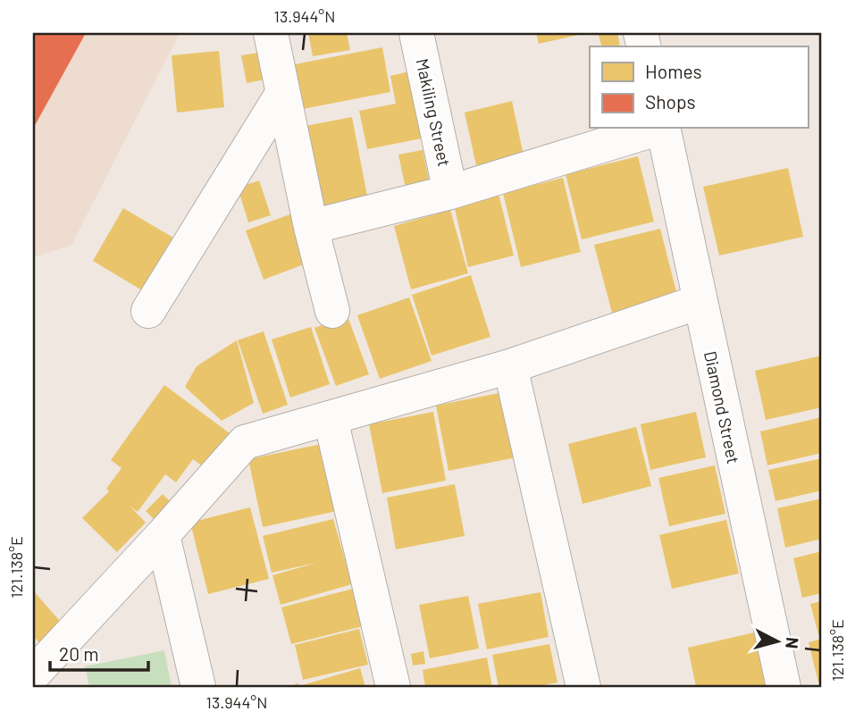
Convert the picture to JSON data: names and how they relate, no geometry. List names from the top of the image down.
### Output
{
  "streets": {
    "street": ["Makiling Street", "Diamond Street"]
  },
  "legend": ["Homes", "Shops"],
  "scale_bar": "20 m",
  "north": "right",
  "coordinates": ["13.944°N", "121.138°E"]
}
